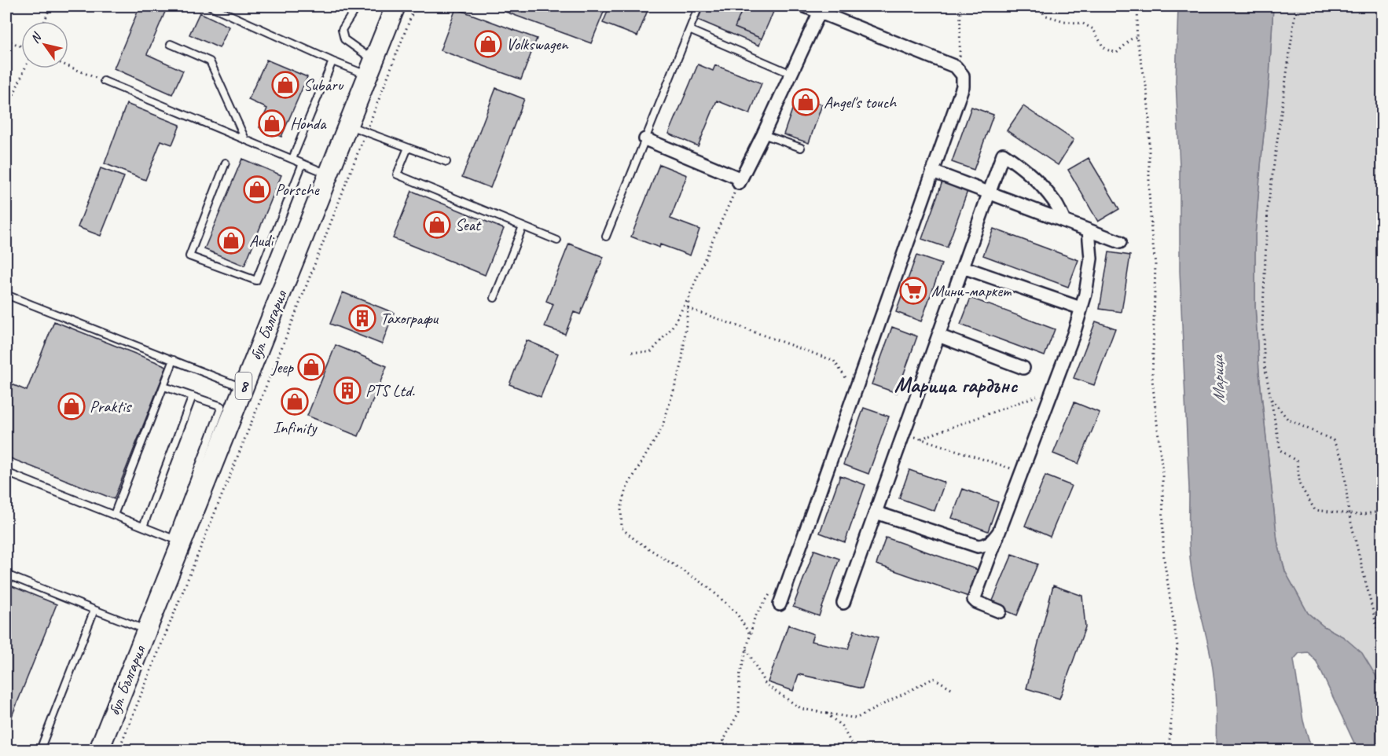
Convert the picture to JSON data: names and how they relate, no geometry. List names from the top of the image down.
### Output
{
  "streets": {
    "main road": ["бул. България", "8"]
  },
  "districts": ["Марица гардънс"],
  "water": ["Марица"],
  "places": {
    "shop": [
      "Volkswagen",
      "Subaru",
      "Angel's touch",
      "Honda",
      "Porsche",
      "Seat",
      "Audi",
      "Jeep",
      "Infinity",
      "Praktis"
    ],
    "supermarket": ["Мини-маркет"],
    "building": ["Тахографи", "PTS Ltd."]
  },
  "north": "top left"
}
